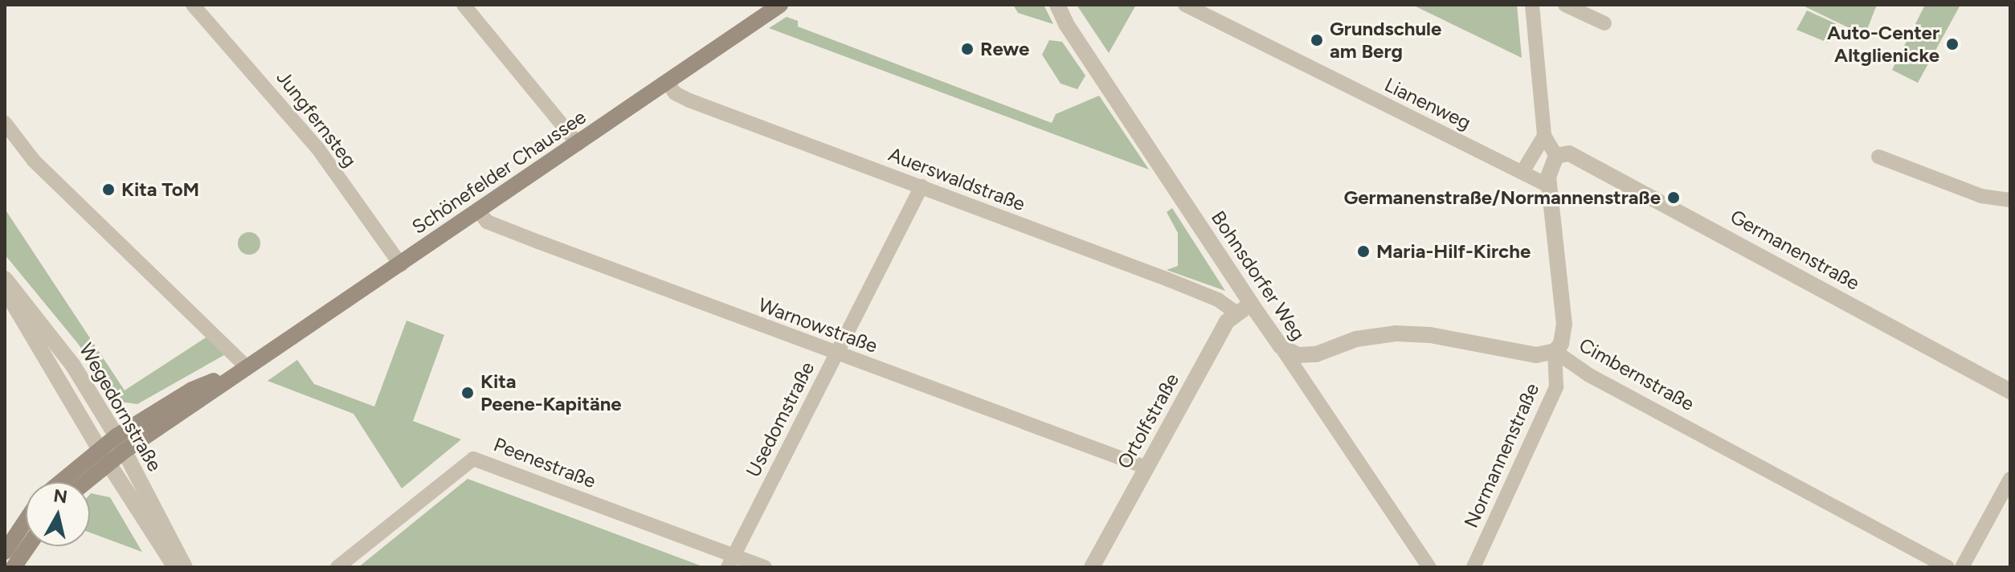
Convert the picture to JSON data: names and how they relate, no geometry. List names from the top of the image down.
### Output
{
  "streets": {
    "main road": ["Schönefelder Chaussee"],
    "street": [
      "Lianenweg",
      "Jungfernsteg",
      "Auerswaldstraße",
      "Germanenstraße",
      "Bohnsdorfer Weg",
      "Warnowstraße",
      "Cimbernstraße",
      "Wegedornstraße",
      "Usedomstraße",
      "Ortolfstraße",
      "Normannenstraße",
      "Peenestraße"
    ]
  },
  "crossings": [
    ["Lianenweg", "Normannenstraße"],
    ["Jungfernsteg", "Schönefelder Chaussee"],
    ["Schönefelder Chaussee", "Auerswaldstraße"],
    ["Schönefelder Chaussee", "Warnowstraße"],
    ["Schönefelder Chaussee", "Wegedornstraße"],
    ["Auerswaldstraße", "Usedomstraße"],
    ["Auerswaldstraße", "Ortolfstraße"],
    ["Germanenstraße", "Normannenstraße"],
    ["Bohnsdorfer Weg", "Cimbernstraße"],
    ["Warnowstraße", "Usedomstraße"],
    ["Warnowstraße", "Ortolfstraße"],
    ["Cimbernstraße", "Normannenstraße"],
    ["Usedomstraße", "Peenestraße"]
  ],
  "places": [
    "Grundschule am Berg",
    "Auto-Center Altglienicke",
    "Rewe",
    "Kita ToM",
    "Germanenstraße/Normannenstraße",
    "Maria-Hilf-Kirche",
    "Kita Peene-Kapitäne"
  ],
  "north": "top"
}
